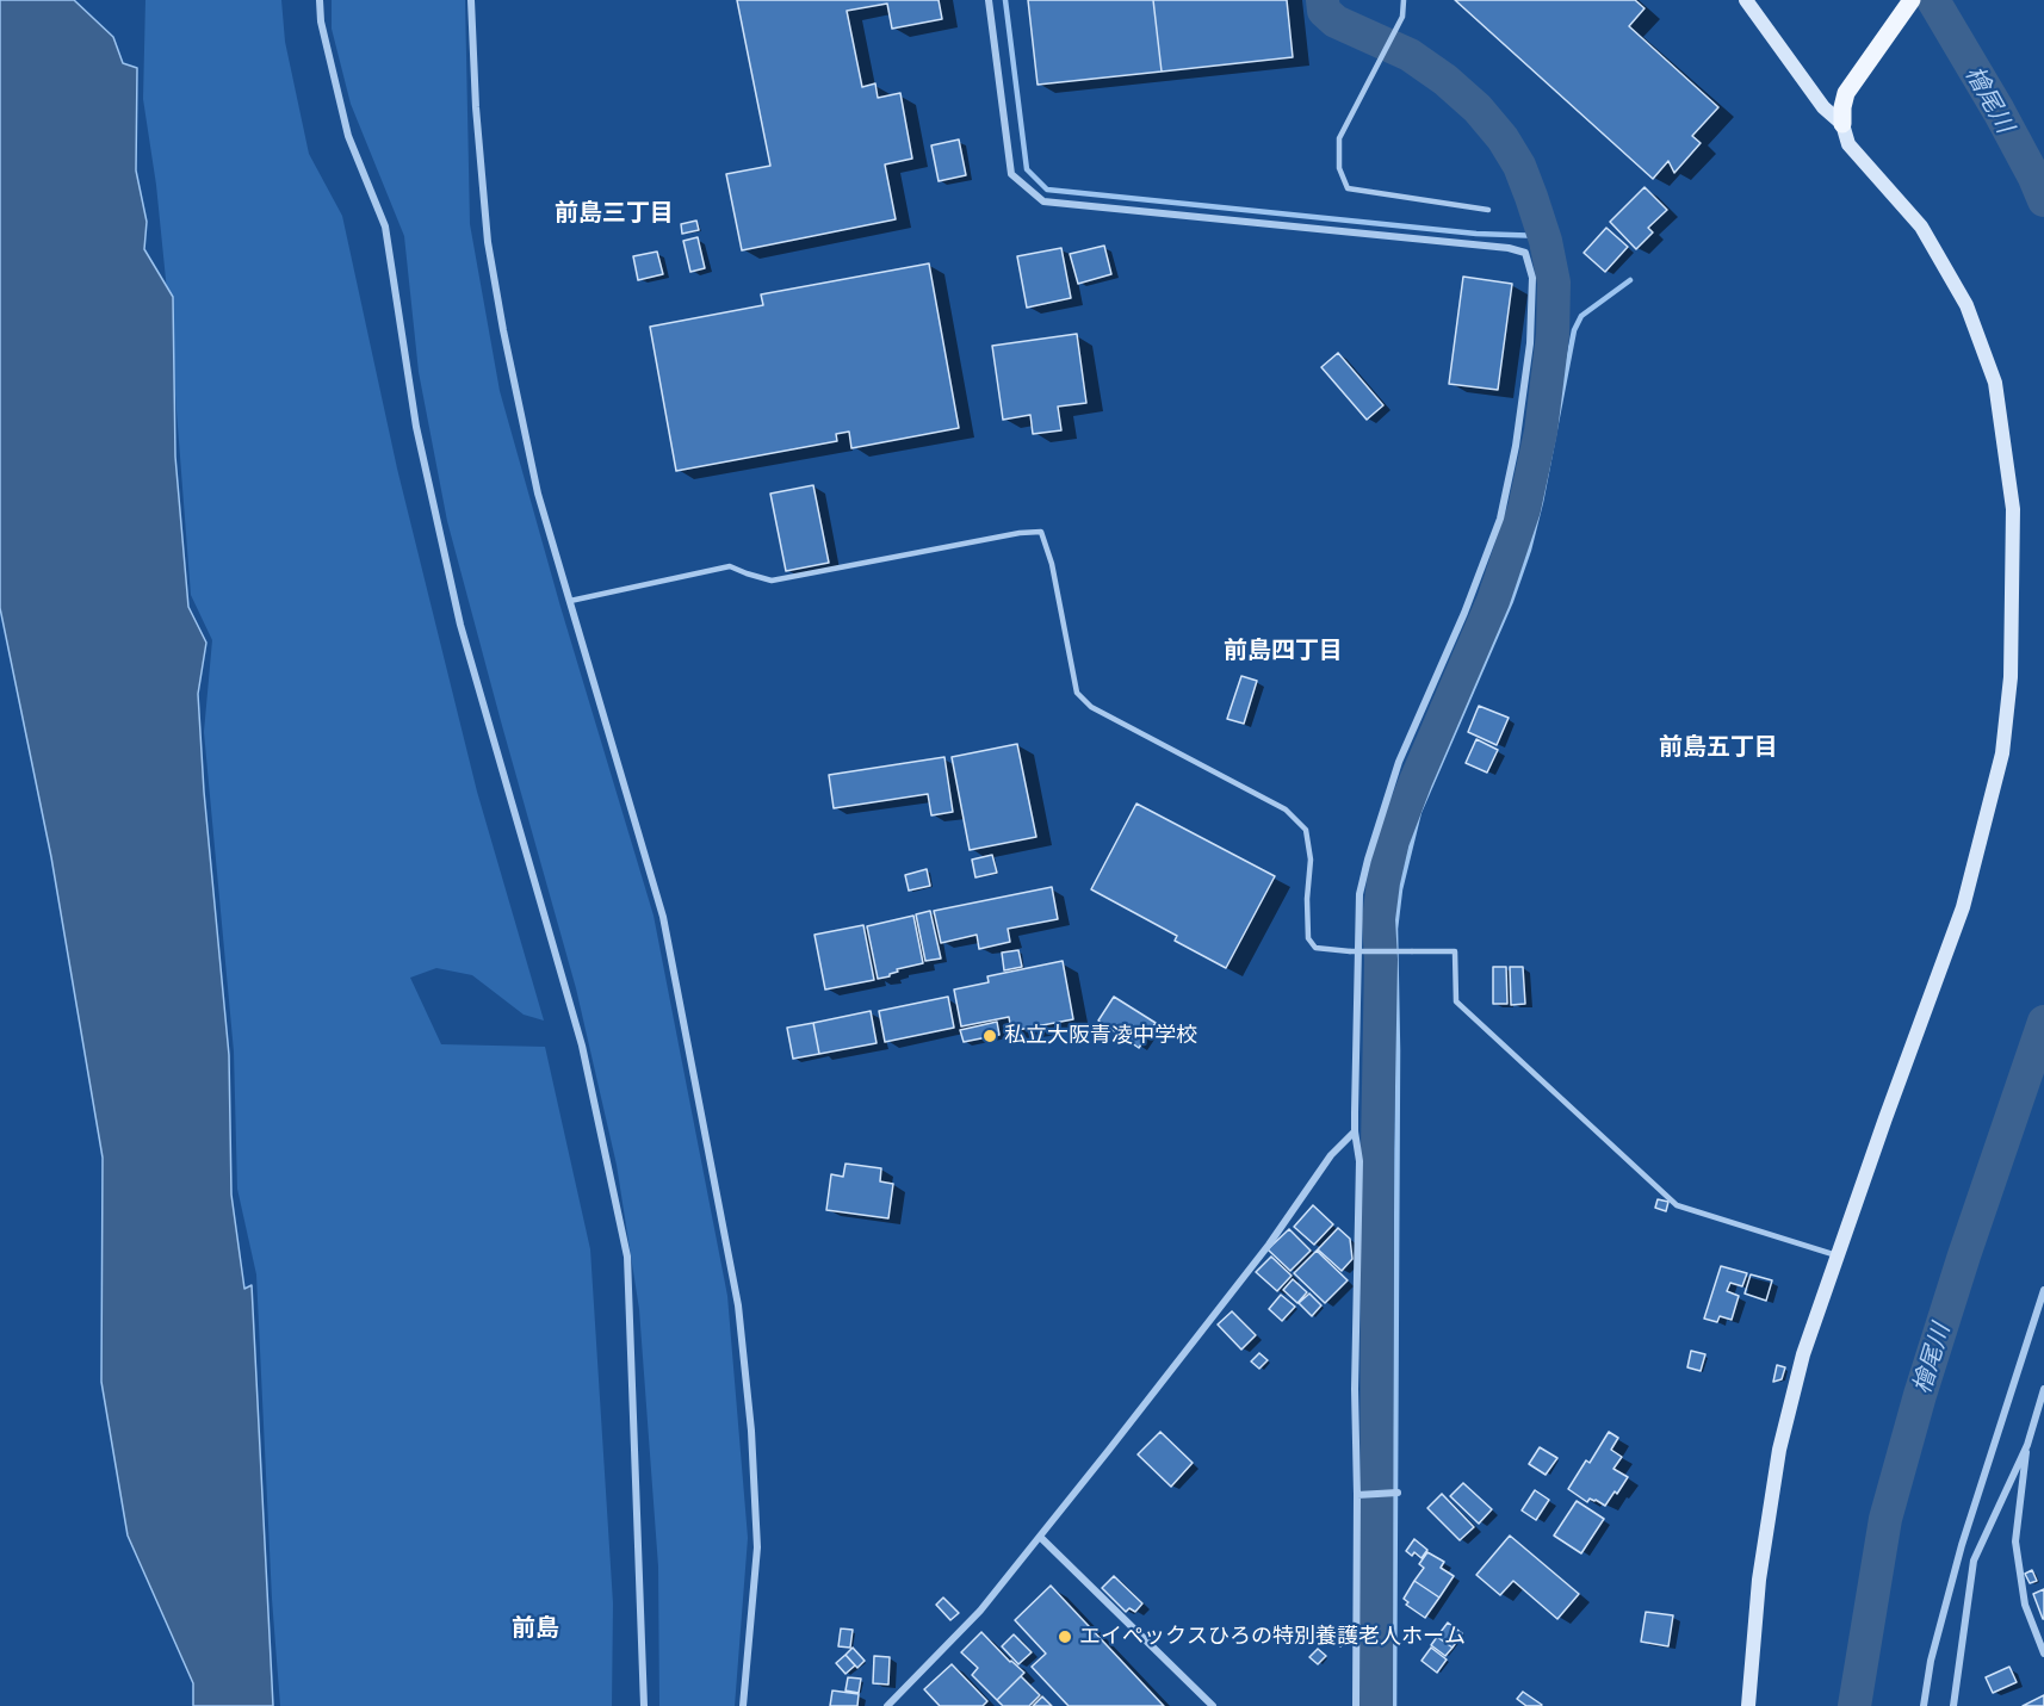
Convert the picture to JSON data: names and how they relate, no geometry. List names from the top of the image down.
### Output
{
  "districts": [
    "前島三丁目",
    "前島四丁目",
    "前島五丁目",
    "前島"
  ],
  "water": ["檜尾川"],
  "places": ["私立大阪青凌中学校", "エイぺックスひろの特別養護老人ホーム"]
}
